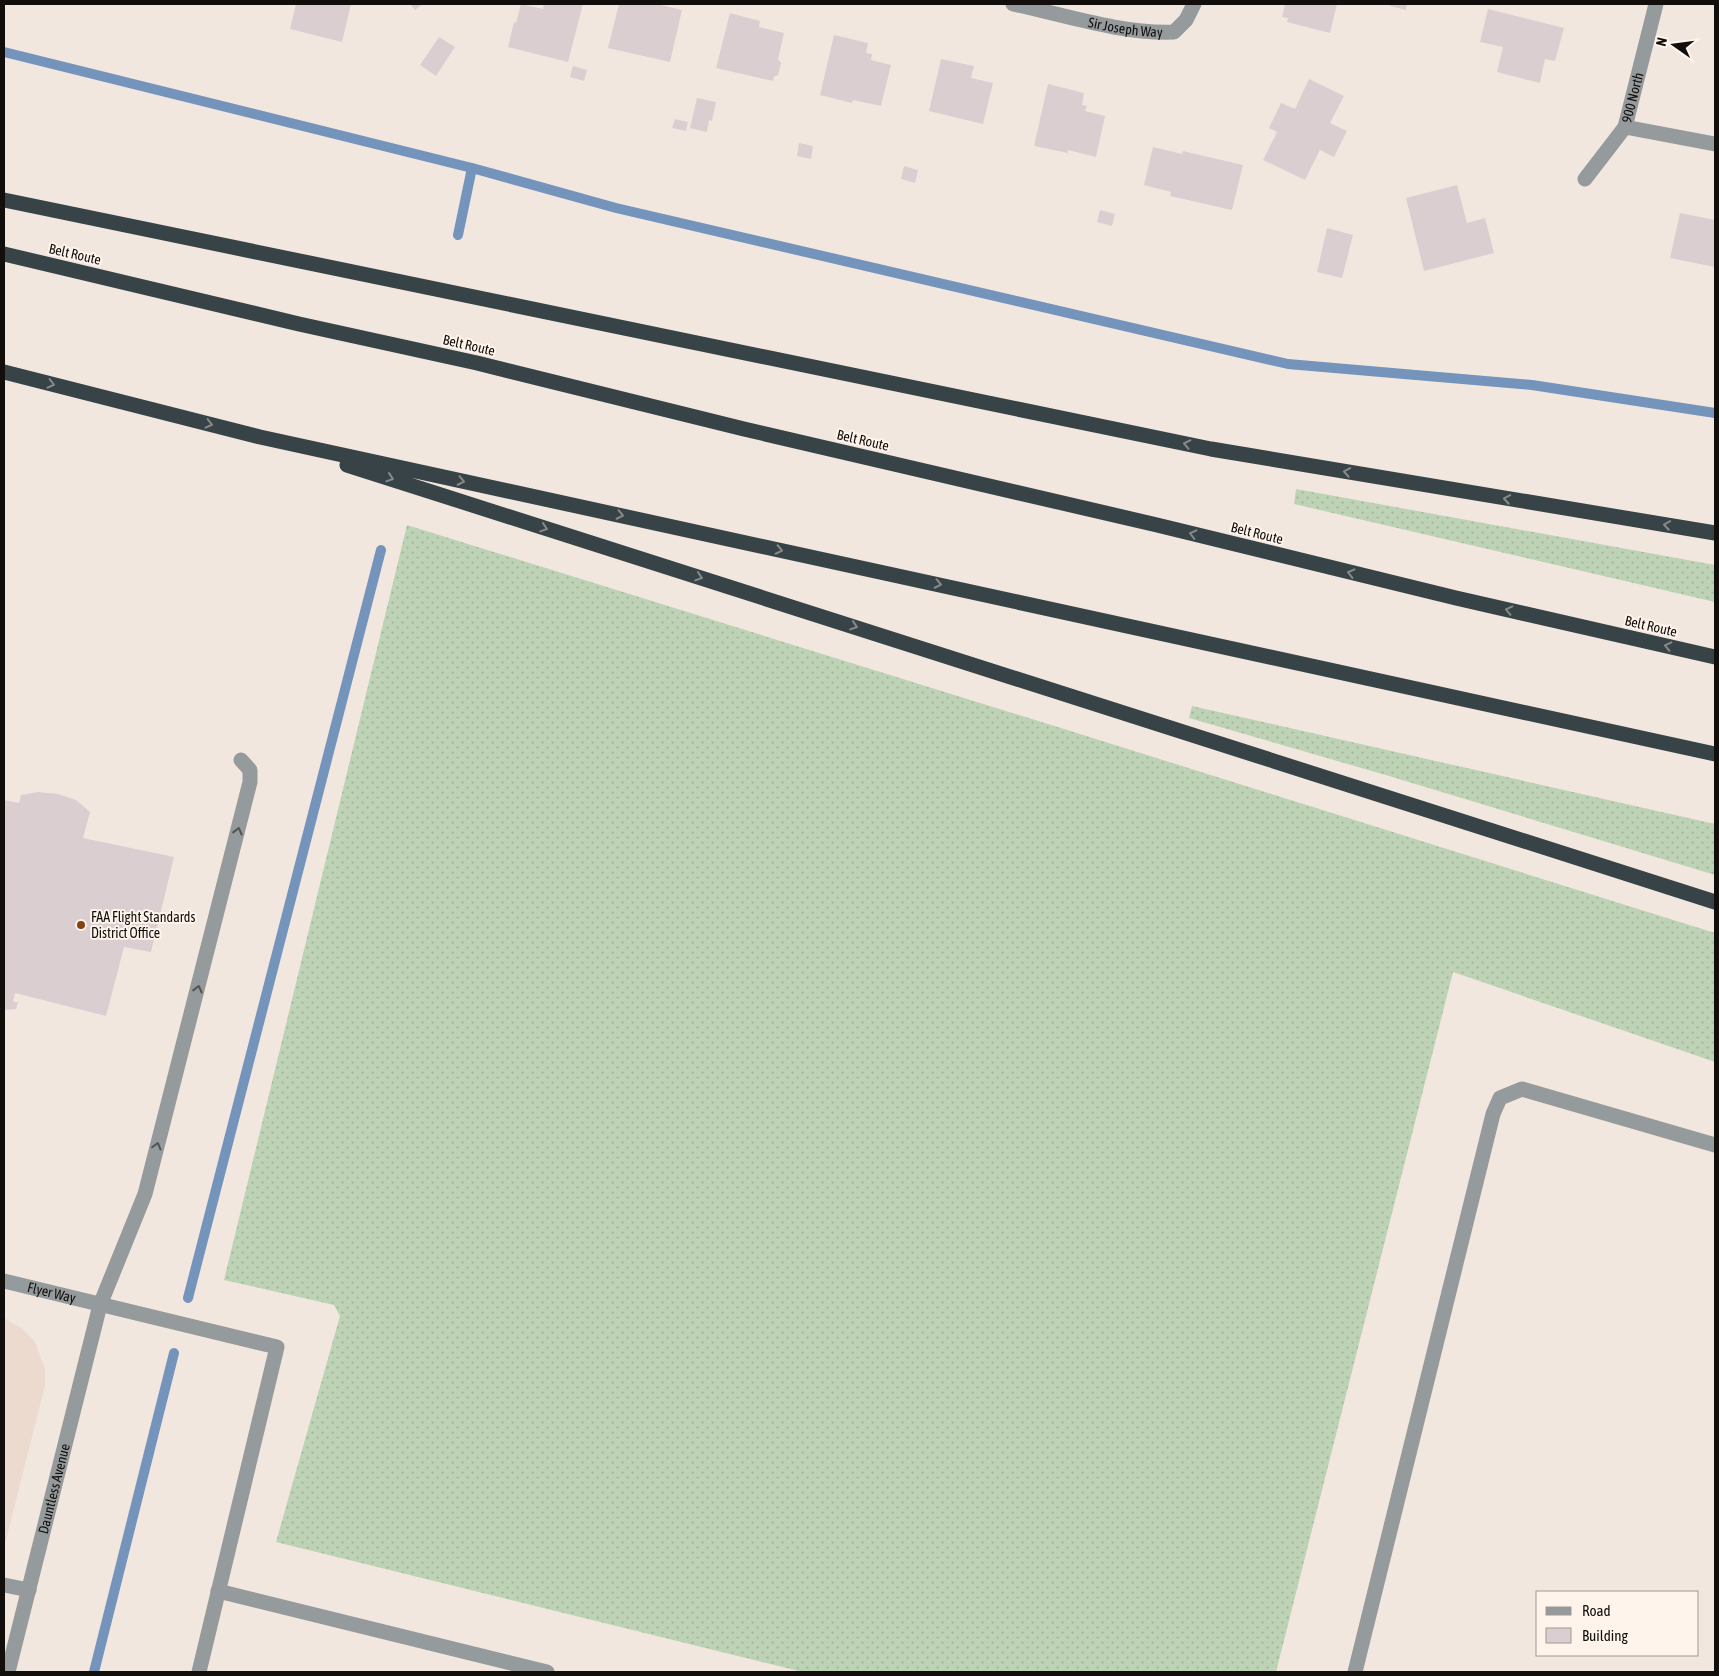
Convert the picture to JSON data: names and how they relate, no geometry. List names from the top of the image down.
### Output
{
  "streets": {
    "highway": ["Belt Route"],
    "street": [
      "Sir Joseph Way",
      "900 North",
      "Flyer Way",
      "Dauntless Avenue"
    ]
  },
  "crossings": [
    ["Flyer Way", "Dauntless Avenue"]
  ],
  "one_way": ["Dauntless Avenue"],
  "places": ["FAA Flight Standards District Office"],
  "legend": ["Road", "Building"],
  "north": "left"
}
